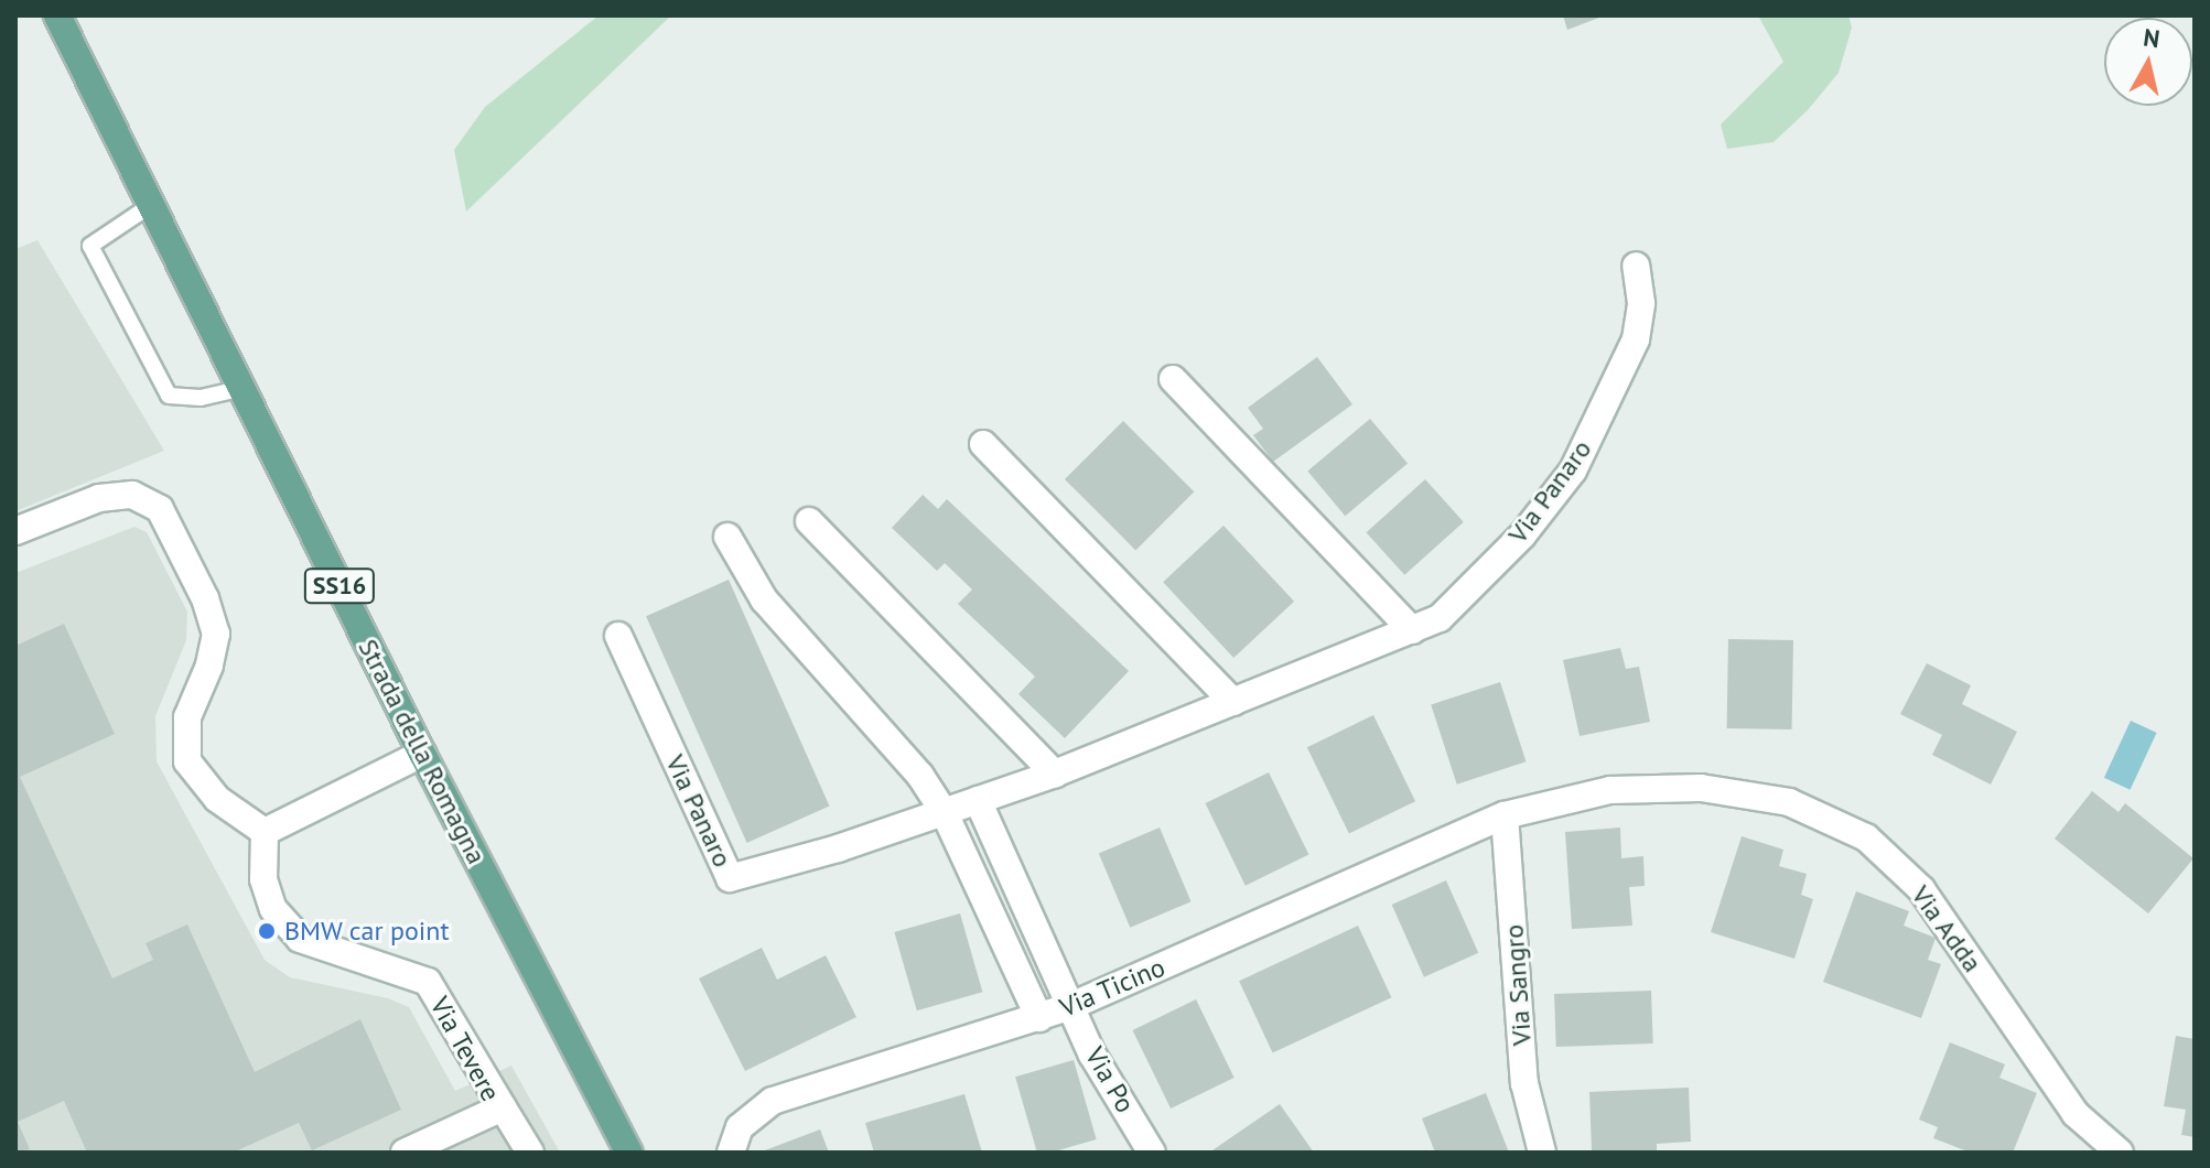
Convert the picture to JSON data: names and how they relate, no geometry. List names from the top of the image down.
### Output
{
  "streets": {
    "main road": ["SS16", "Strada della Romagna"],
    "street": [
      "Via Panaro",
      "Via Adda",
      "Via Sangro",
      "Via Ticino",
      "Via Tevere",
      "Via Po"
    ]
  },
  "crossings": [
    ["Via Adda", "Via Sangro"],
    ["Via Adda", "Via Ticino"],
    ["Via Sangro", "Via Ticino"],
    ["Via Ticino", "Via Po"]
  ],
  "places": ["BMW car point"],
  "north": "top"
}
